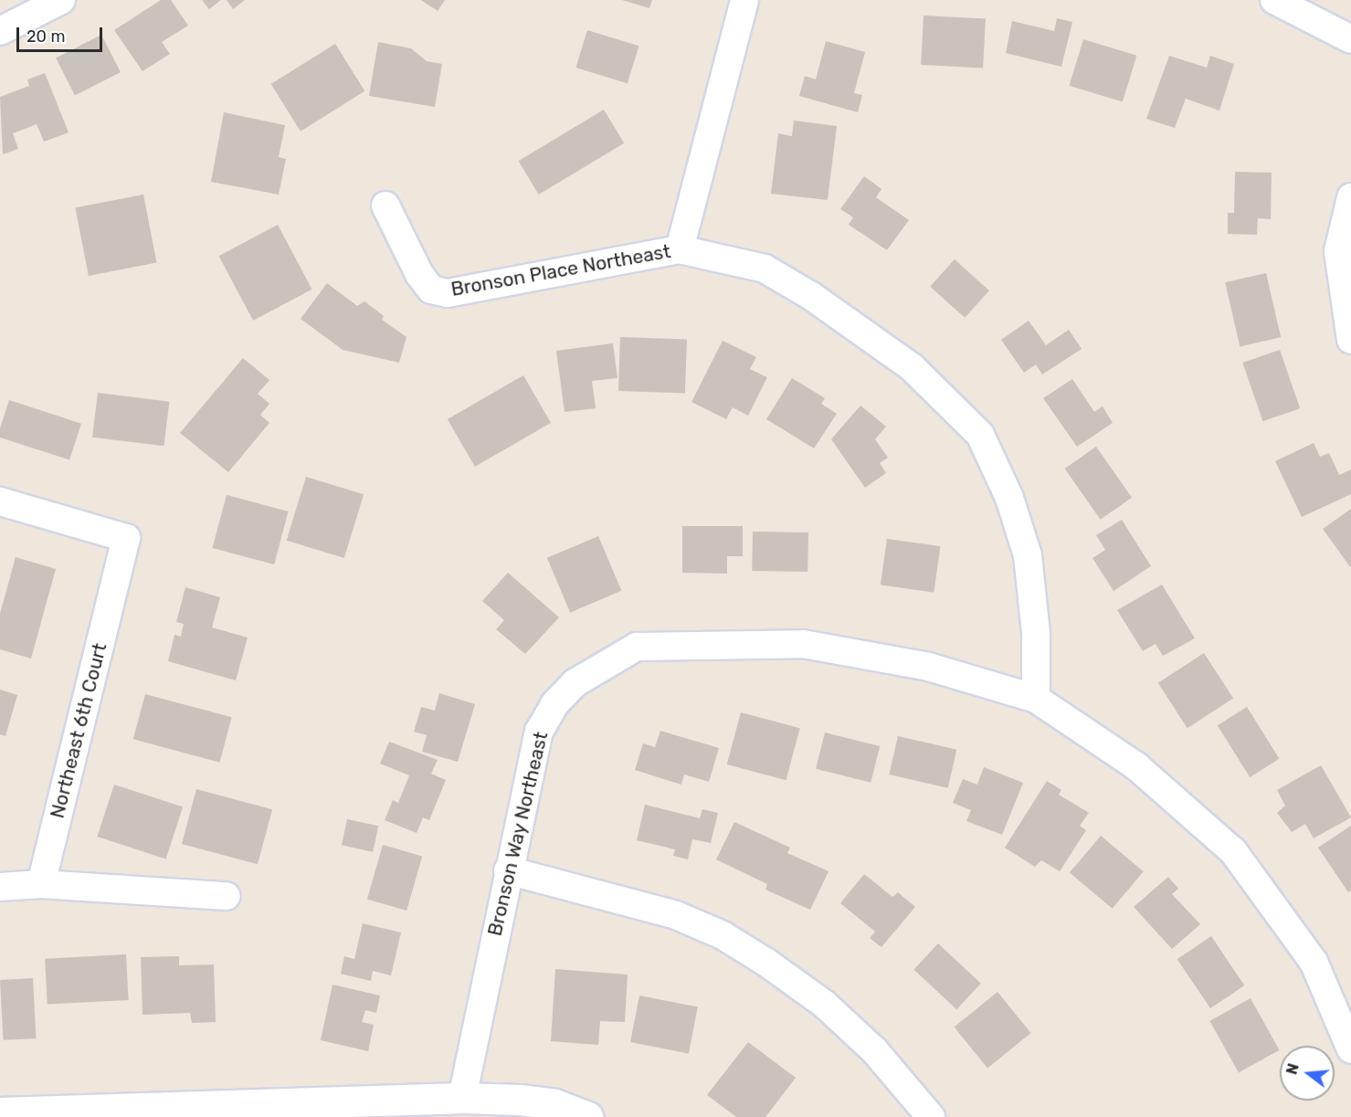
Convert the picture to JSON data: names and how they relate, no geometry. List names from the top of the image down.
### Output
{
  "streets": {
    "street": ["Bronson Place Northeast", "Northeast 6th Court", "Bronson Way Northeast"]
  },
  "crossings": [
    ["Bronson Place Northeast", "Bronson Way Northeast"]
  ],
  "scale_bar": "20 m",
  "north": "left"
}
